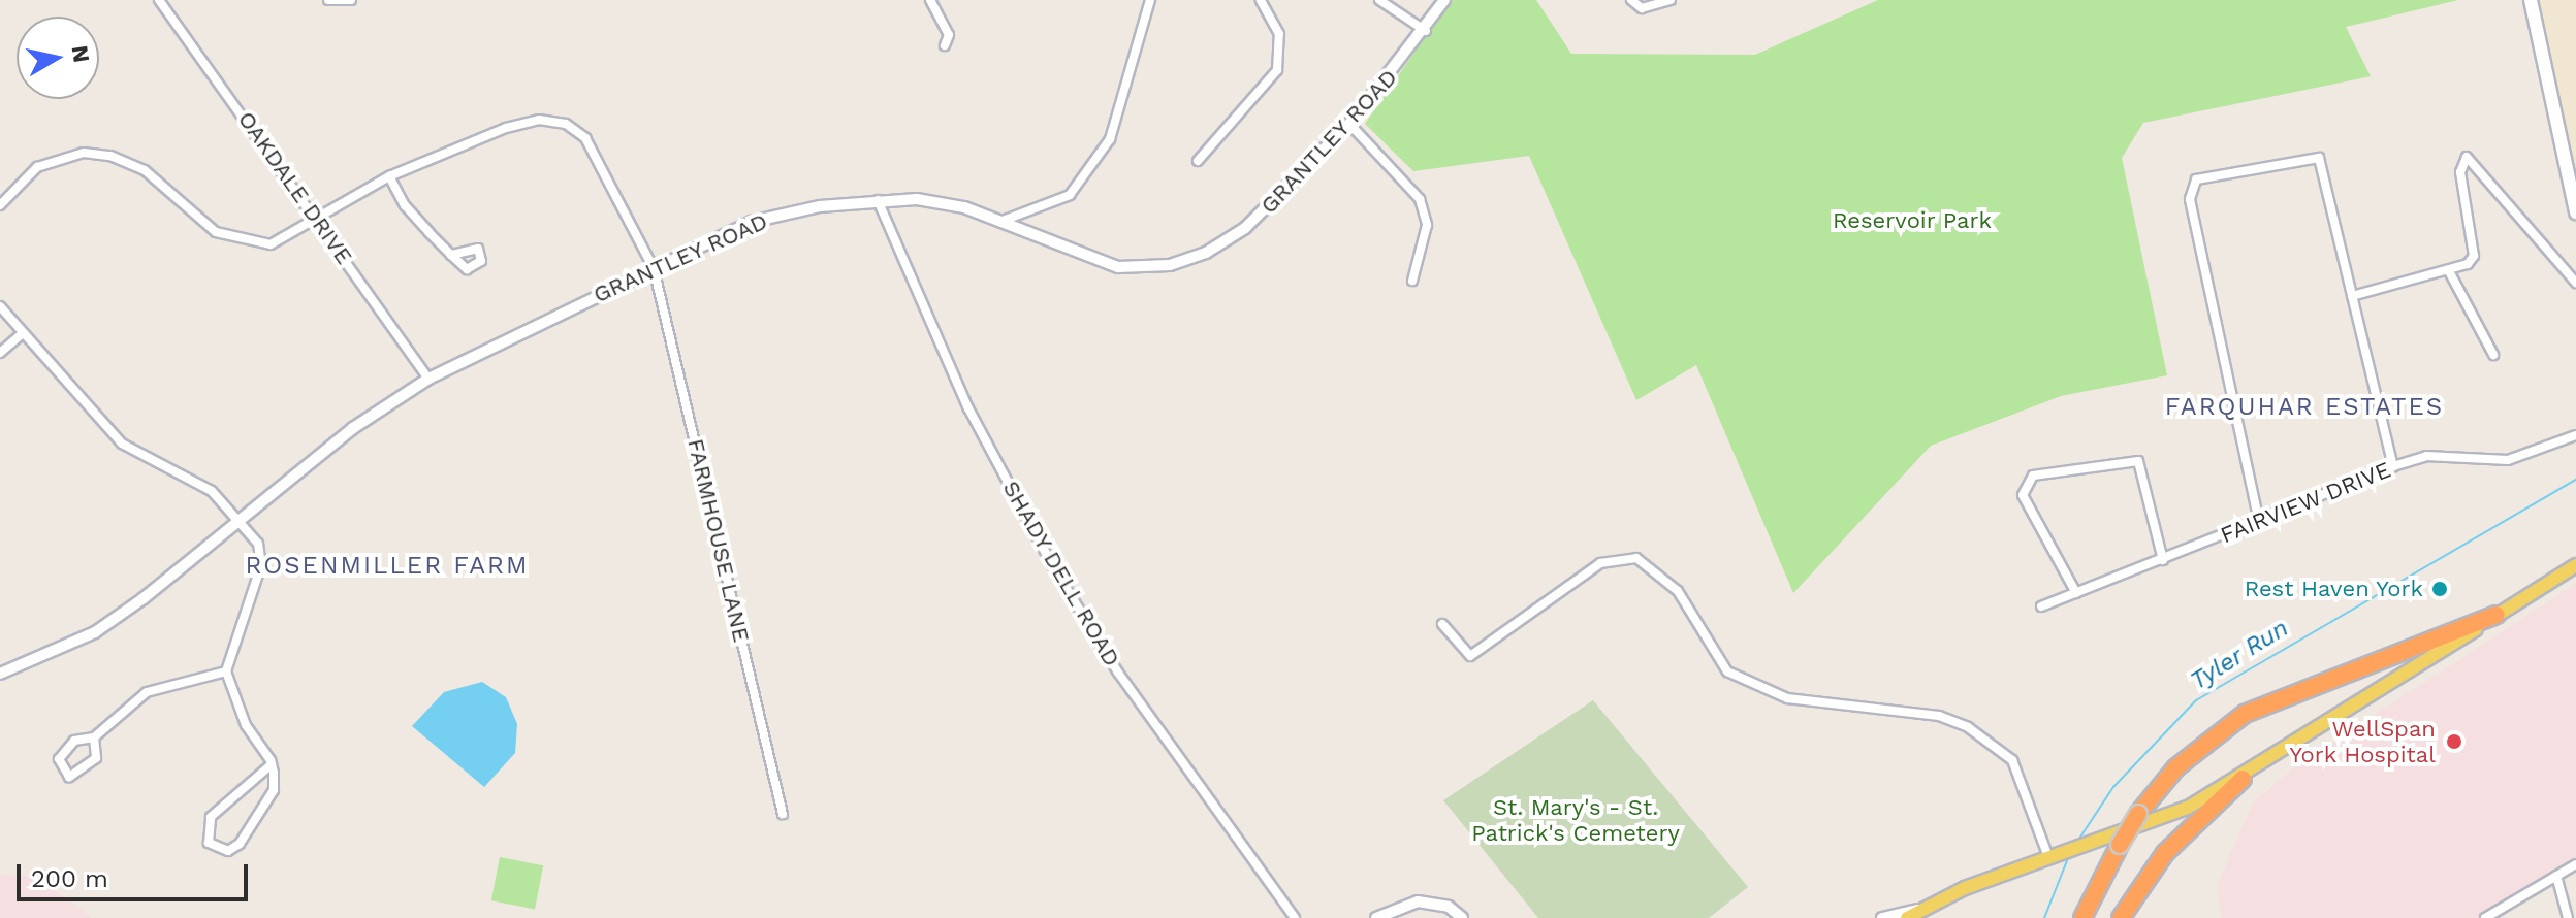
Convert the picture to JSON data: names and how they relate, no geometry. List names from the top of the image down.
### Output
{
  "streets": {
    "street": [
      "GRANTLEY ROAD",
      "OAKDALE DRIVE",
      "FAIRVIEW DRIVE",
      "FARMHOUSE LANE",
      "SHADY DELL ROAD"
    ]
  },
  "crossings": [
    ["GRANTLEY ROAD", "OAKDALE DRIVE"],
    ["GRANTLEY ROAD", "FARMHOUSE LANE"],
    ["GRANTLEY ROAD", "SHADY DELL ROAD"],
    ["OAKDALE DRIVE", "FARMHOUSE LANE"]
  ],
  "districts": ["FARQUHAR ESTATES", "ROSENMILLER FARM"],
  "water": ["Tyler Run"],
  "parks": ["Reservoir Park", "St. Mary's - St. Patrick's Cemetery"],
  "places": ["Rest Haven York", "WellSpan York Hospital"],
  "scale_bar": "200 m",
  "north": "right"
}
